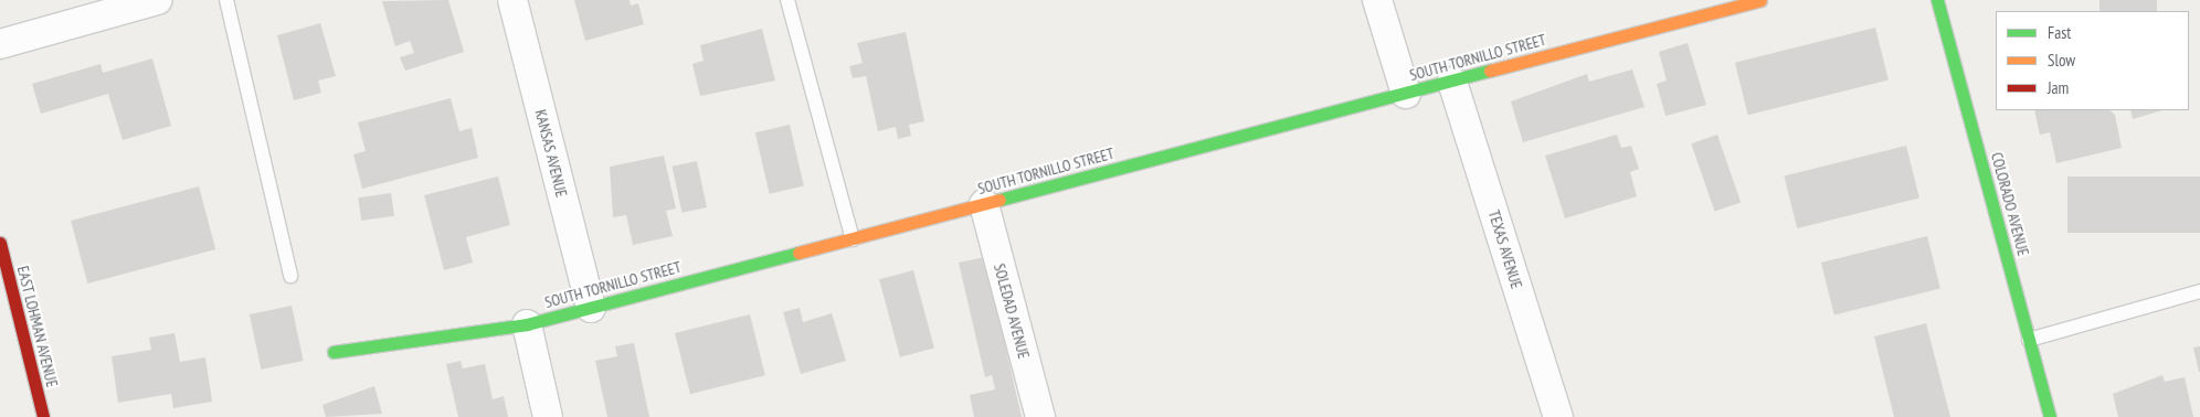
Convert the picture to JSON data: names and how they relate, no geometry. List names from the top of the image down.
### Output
{
  "streets": {
    "street": [
      "SOUTH TORNILLO STREET",
      "KANSAS AVENUE",
      "COLORADO AVENUE",
      "TEXAS AVENUE",
      "SOLEDAD AVENUE",
      "EAST LOHMAN AVENUE"
    ]
  },
  "crossings": [
    ["SOUTH TORNILLO STREET", "KANSAS AVENUE"],
    ["SOUTH TORNILLO STREET", "TEXAS AVENUE"],
    ["SOUTH TORNILLO STREET", "SOLEDAD AVENUE"]
  ],
  "legend": ["Fast", "Slow", "Jam"]
}
